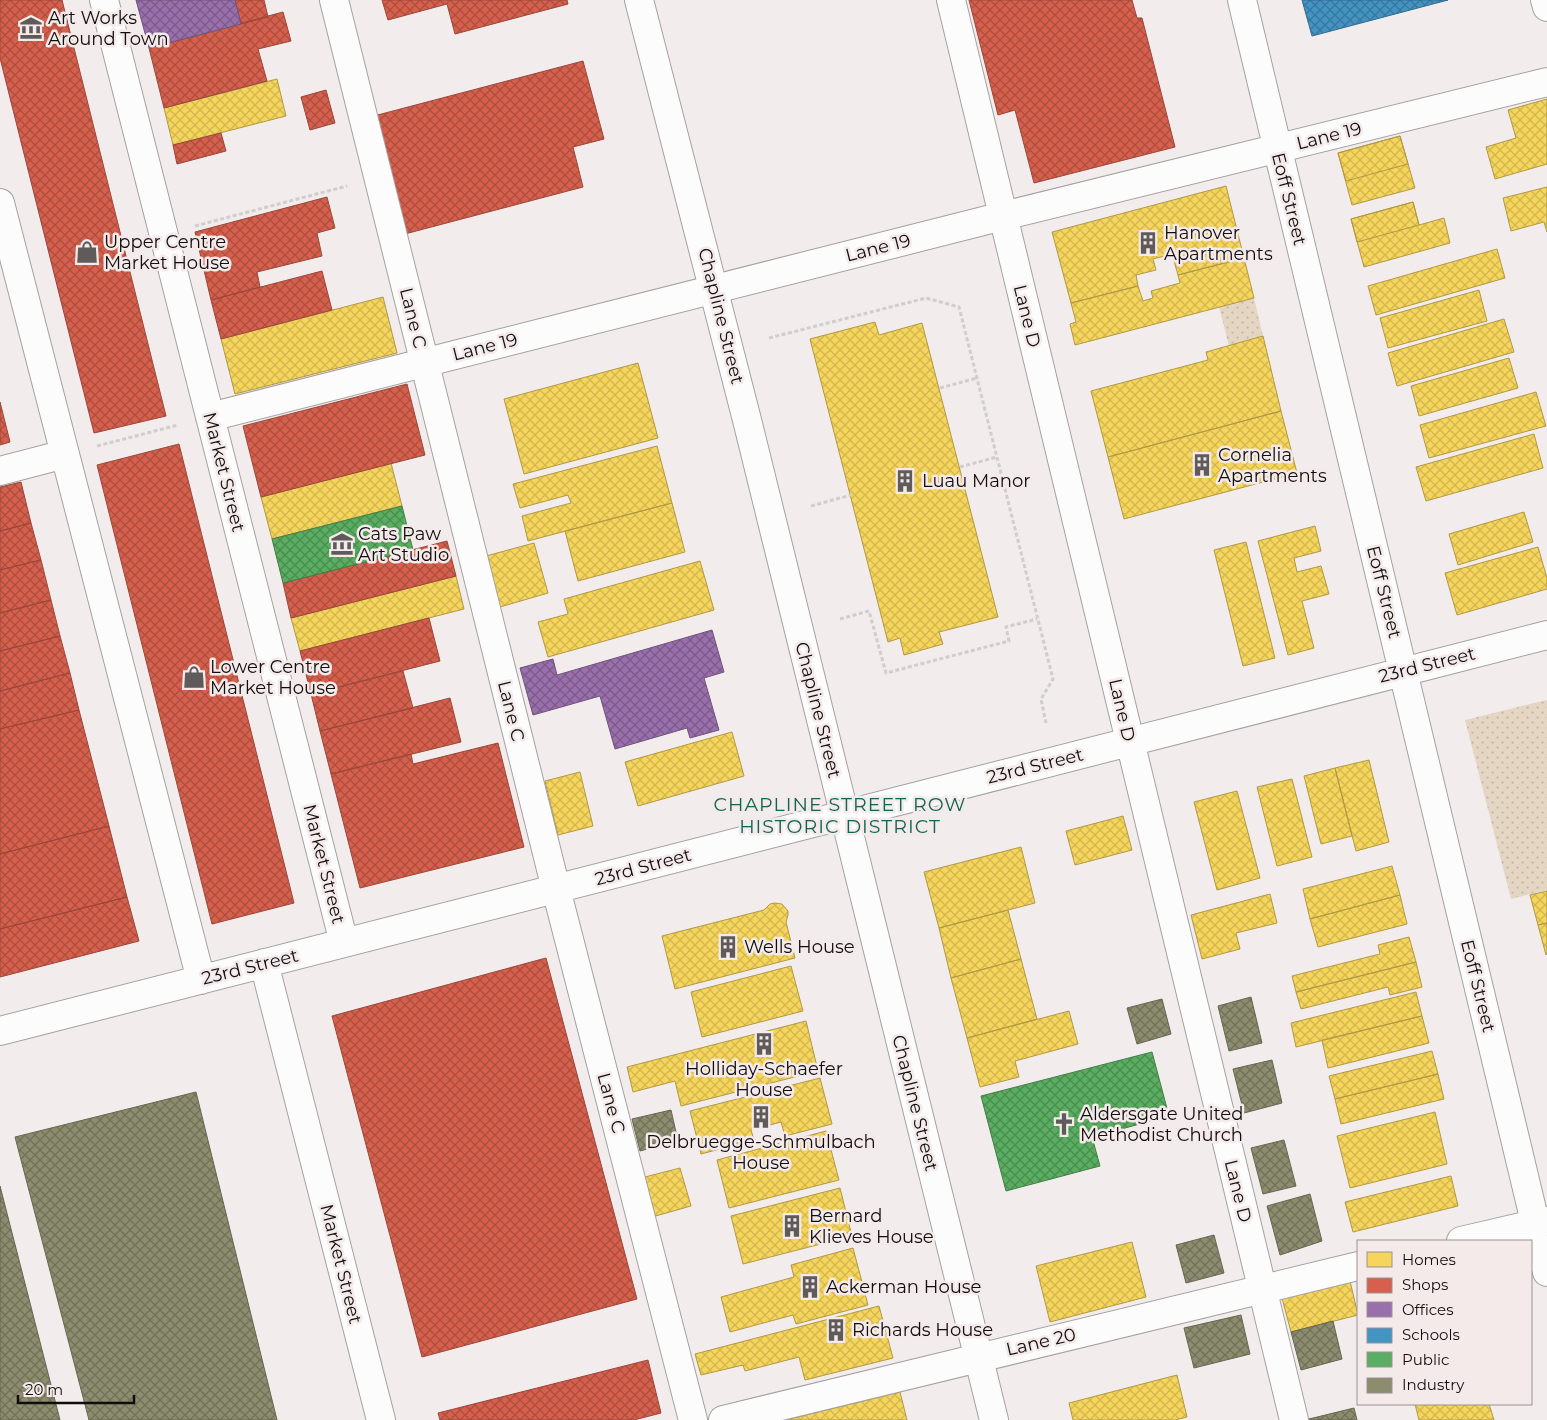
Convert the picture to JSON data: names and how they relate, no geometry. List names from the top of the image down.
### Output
{
  "streets": {
    "street": [
      "Lane 19",
      "Eoff Street",
      "Chapline Street",
      "Lane D",
      "Lane C",
      "Market Street",
      "23rd Street",
      "Lane 20"
    ]
  },
  "crossings": [
    ["Lane 19", "Eoff Street"],
    ["Lane 19", "Chapline Street"],
    ["Lane 19", "Lane D"],
    ["Lane 19", "Lane C"],
    ["Lane 19", "Market Street"],
    ["Eoff Street", "23rd Street"],
    ["Chapline Street", "23rd Street"],
    ["Chapline Street", "Lane 20"],
    ["Lane D", "23rd Street"],
    ["Lane D", "Lane 20"],
    ["Lane C", "23rd Street"],
    ["Market Street", "23rd Street"]
  ],
  "districts": ["CHAPLINE STREET ROW HISTORIC DISTRICT"],
  "places": {
    "museum": ["Art Works Around Town", "Cats Paw Art Studio"],
    "building": [
      "Hanover Apartments",
      "Cornelia Apartments",
      "Luau Manor",
      "Wells House",
      "Holliday-Schaefer House",
      "Delbruegge-Schmulbach House",
      "Bernard Klieves House",
      "Ackerman House",
      "Richards House"
    ],
    "shop": ["Upper Centre Market House", "Lower Centre Market House"],
    "church": ["Aldersgate United Methodist Church"]
  },
  "legend": [
    "Homes",
    "Shops",
    "Offices",
    "Schools",
    "Public",
    "Industry"
  ],
  "scale_bar": "20 m"
}
